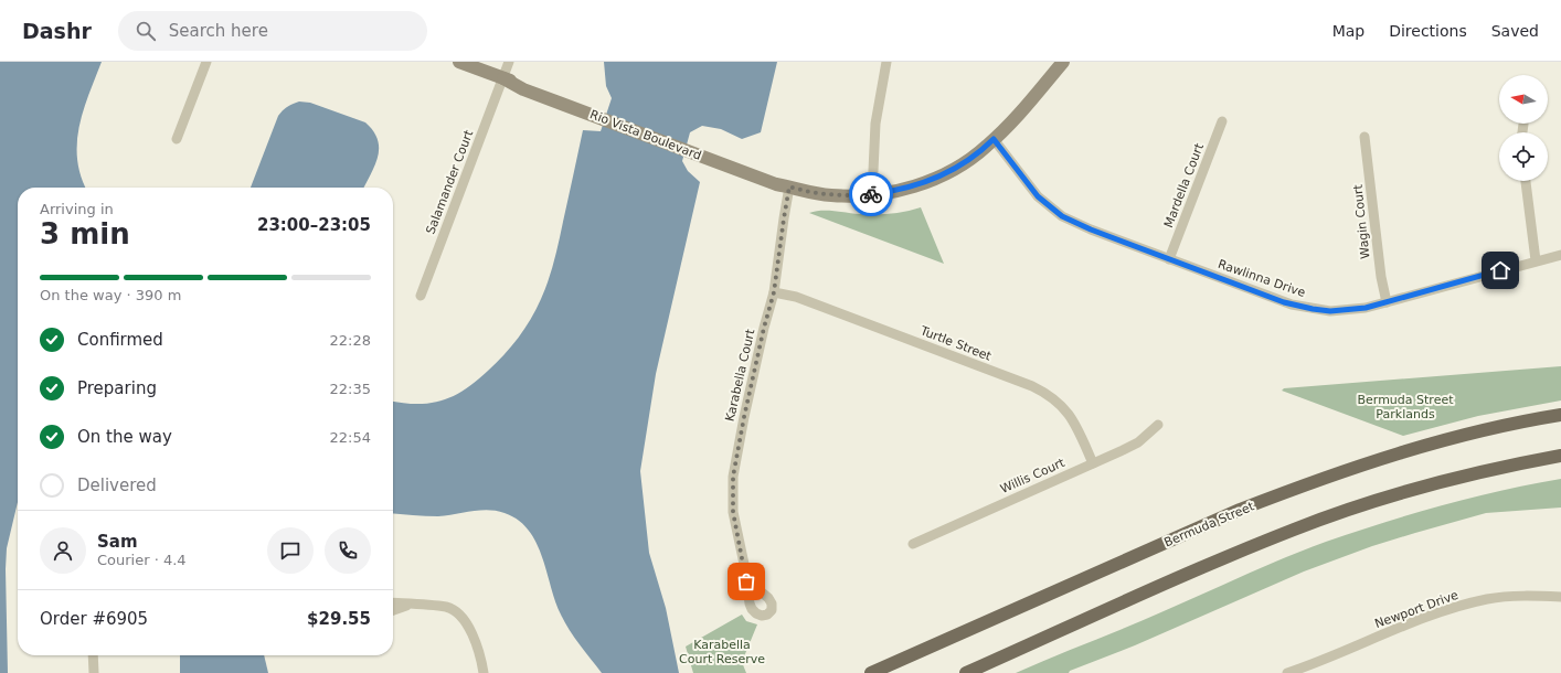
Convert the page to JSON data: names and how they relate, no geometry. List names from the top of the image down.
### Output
{
  "streets": {
    "main road": ["Bermuda Street"],
    "street": [
      "Rio Vista Boulevard",
      "Salamander Court",
      "Mardella Court",
      "Wagin Court",
      "Rawlinna Drive",
      "Turtle Street",
      "Karabella Court",
      "Willis Court",
      "Newport Drive"
    ]
  },
  "crossings": [
    ["Rio Vista Boulevard", "Salamander Court"],
    ["Rio Vista Boulevard", "Rawlinna Drive"],
    ["Rio Vista Boulevard", "Karabella Court"],
    ["Mardella Court", "Rawlinna Drive"],
    ["Wagin Court", "Rawlinna Drive"],
    ["Turtle Street", "Karabella Court"],
    ["Turtle Street", "Willis Court"]
  ],
  "parks": ["Bermuda Street Parklands", "Karabella Court Reserve"],
  "north": "left",
  "page": {
    "header": "Dashr",
    "search": "Search here",
    "nav": ["Map", "Directions", "Saved"],
    "heading": ["3 min", "Arriving in", "23:00–23:05"],
    "panel": [
      "Sam",
      "Courier · 4.4",
      "Order #6905",
      "$29.55"
    ],
    "bar": "On the way · 390 m",
    "list": [
      ["Confirmed", "22:28"],
      ["Preparing", "22:35"],
      ["On the way", "22:54"],
      "Delivered"
    ]
  }
}
